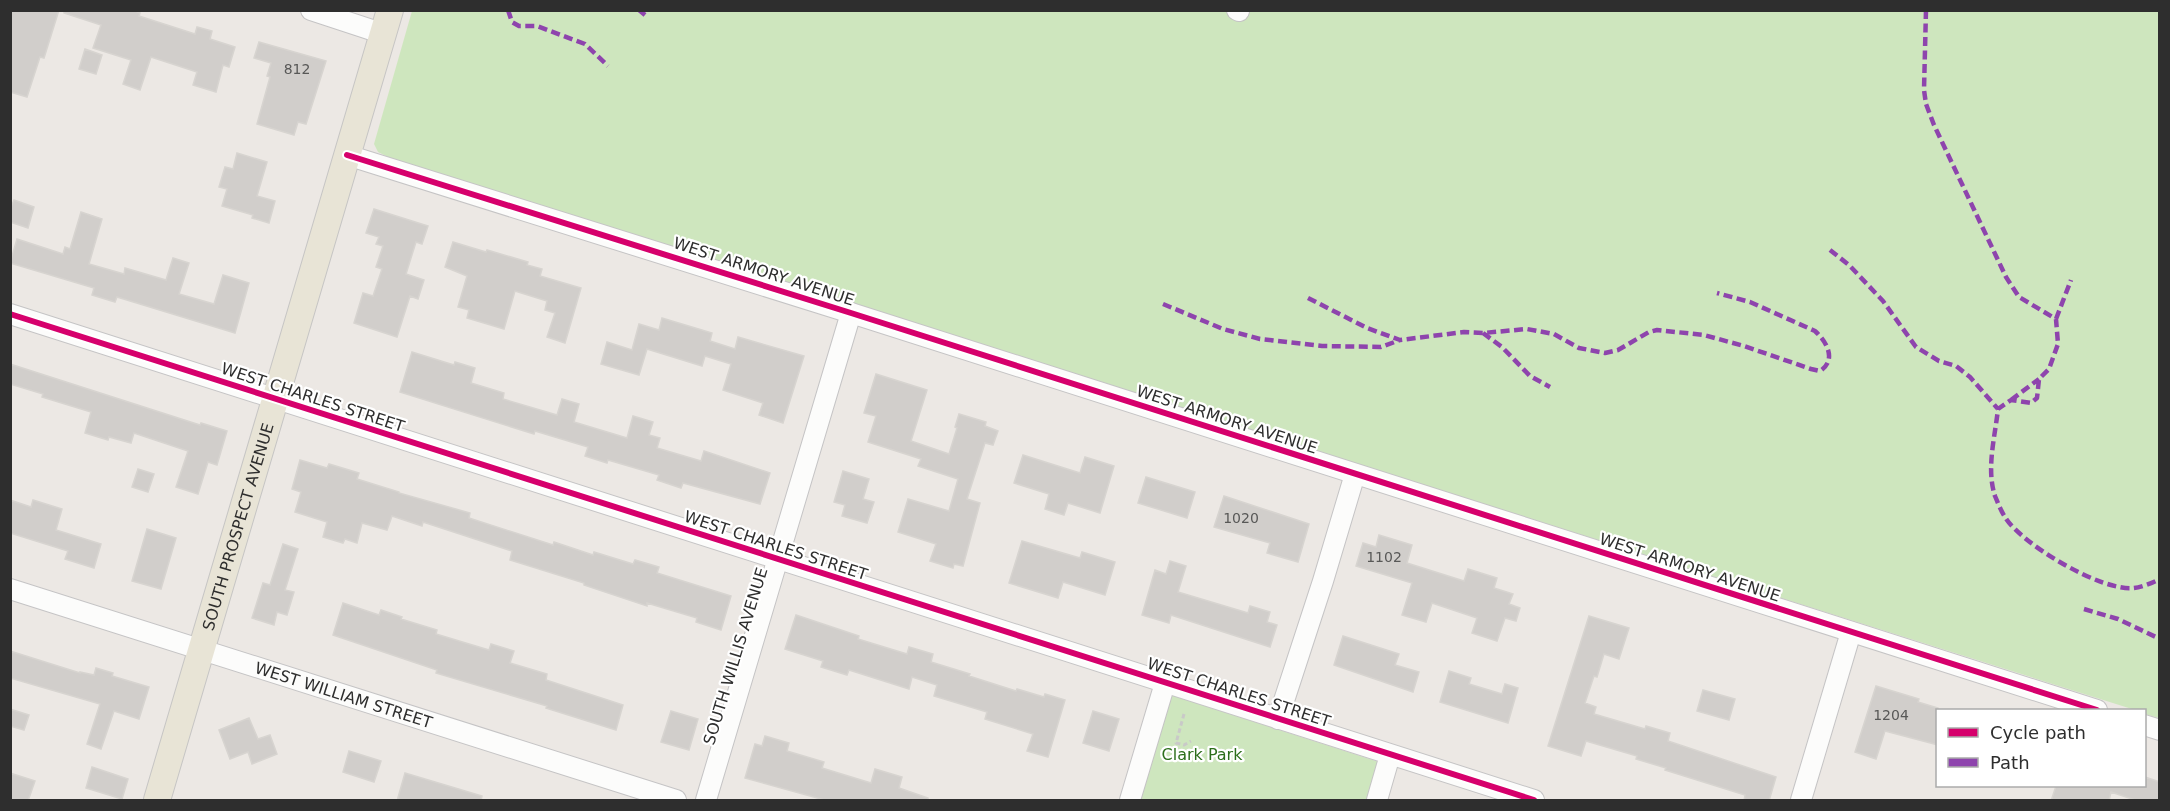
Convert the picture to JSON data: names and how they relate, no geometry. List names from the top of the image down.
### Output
{
  "streets": {
    "main road": ["SOUTH PROSPECT AVENUE"],
    "street": [
      "WEST ARMORY AVENUE",
      "WEST CHARLES STREET",
      "SOUTH WILLIS AVENUE",
      "WEST WILLIAM STREET"
    ]
  },
  "crossings": [
    ["WEST ARMORY AVENUE", "SOUTH PROSPECT AVENUE"],
    ["WEST ARMORY AVENUE", "SOUTH WILLIS AVENUE"],
    ["WEST CHARLES STREET", "SOUTH PROSPECT AVENUE"],
    ["WEST CHARLES STREET", "SOUTH WILLIS AVENUE"],
    ["SOUTH PROSPECT AVENUE", "WEST WILLIAM STREET"]
  ],
  "parks": ["Clark Park"],
  "house_numbers": [
    "812",
    "1020",
    "1102",
    "1204"
  ],
  "legend": ["Cycle path", "Path"]
}
